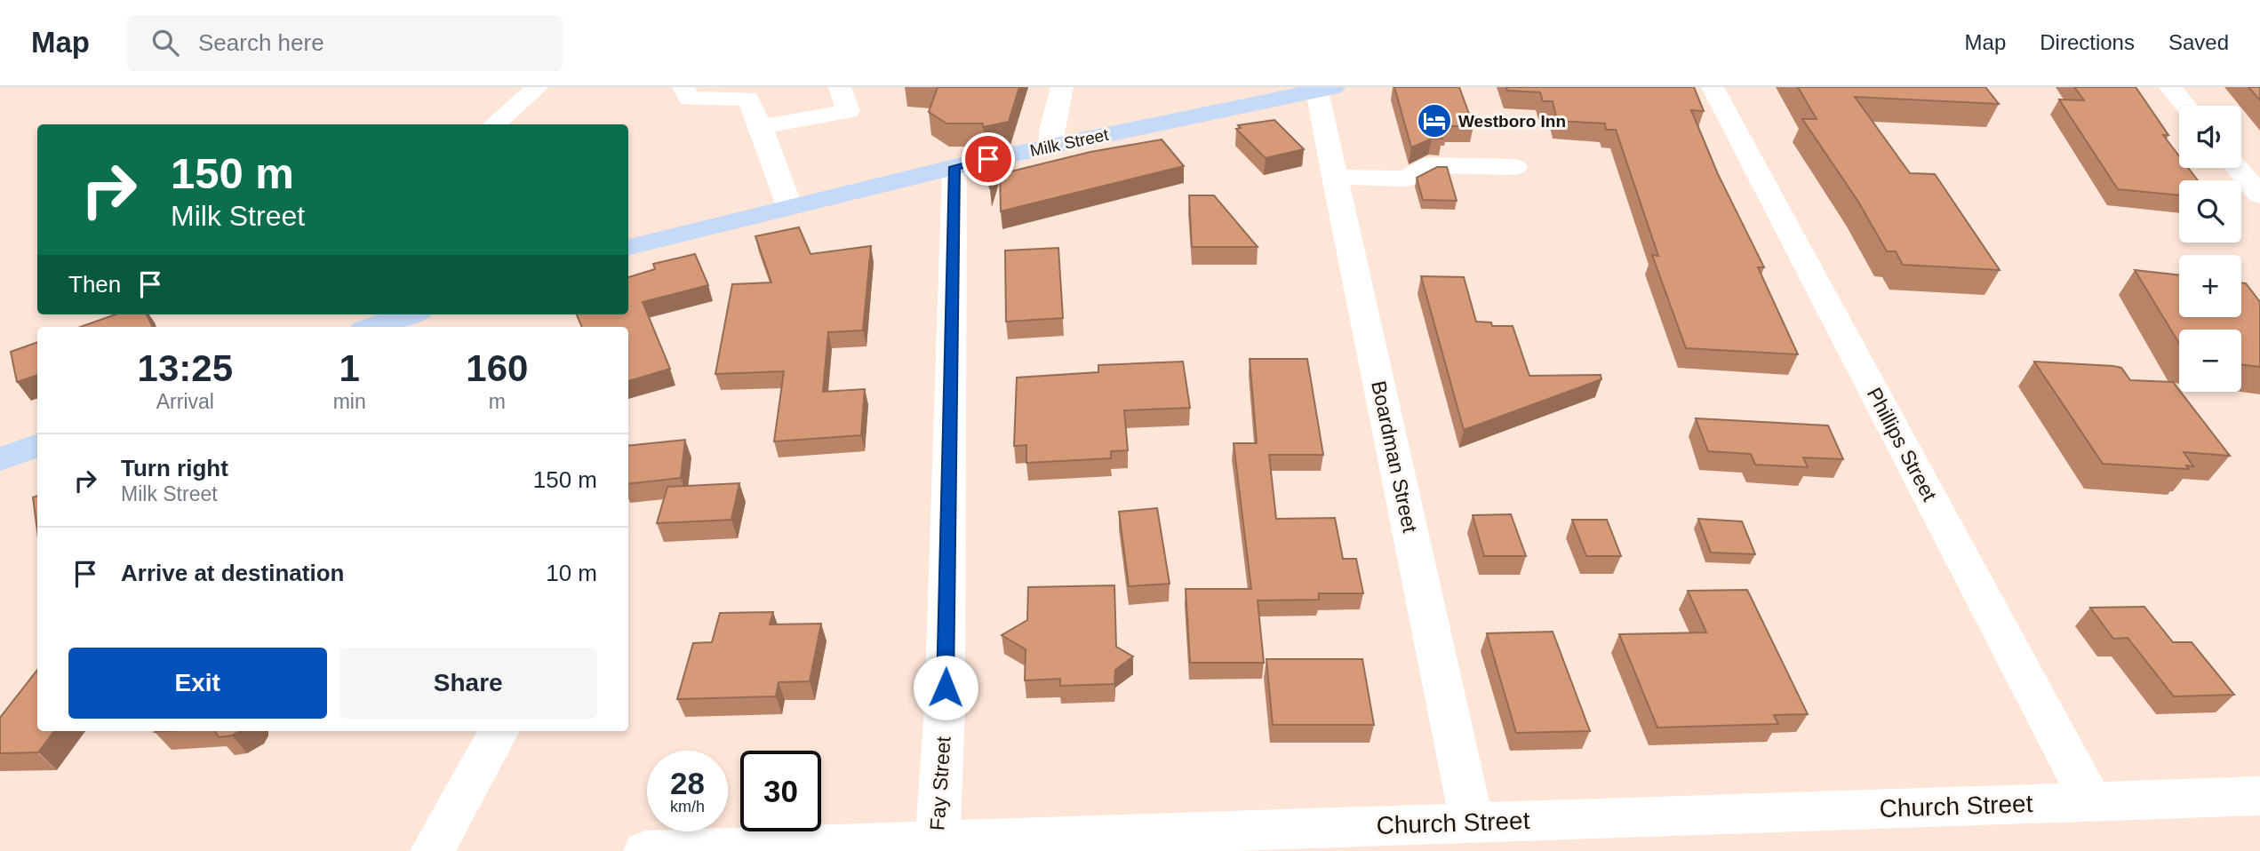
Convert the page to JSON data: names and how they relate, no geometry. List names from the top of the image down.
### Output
{
  "streets": {
    "main road": ["Milk Street"],
    "street": [
      "Phillips Street",
      "Boardman Street",
      "Fay Street",
      "Church Street"
    ]
  },
  "crossings": [
    ["Milk Street", "Boardman Street"],
    ["Milk Street", "Fay Street"],
    ["Phillips Street", "Church Street"],
    ["Boardman Street", "Church Street"],
    ["Fay Street", "Church Street"]
  ],
  "places": {
    "hotel": ["Westboro Inn"]
  },
  "page": {
    "header": "Map",
    "search": "Search here",
    "nav": ["Map", "Directions", "Saved"],
    "map_buttons": ["+", "−"],
    "turn": ["150 m", "Milk Street"],
    "then": "Then",
    "eta": [
      "13:25",
      "Arrival",
      "1",
      "min",
      "160",
      "m"
    ],
    "list": [
      {
        "name": "Turn right",
        "note": "Milk Street",
        "value": "150 m"
      },
      {
        "name": "Arrive at destination",
        "value": "10 m"
      }
    ],
    "buttons": ["Exit", "Share"],
    "speed": "28 km/h",
    "limit": "30"
  }
}
